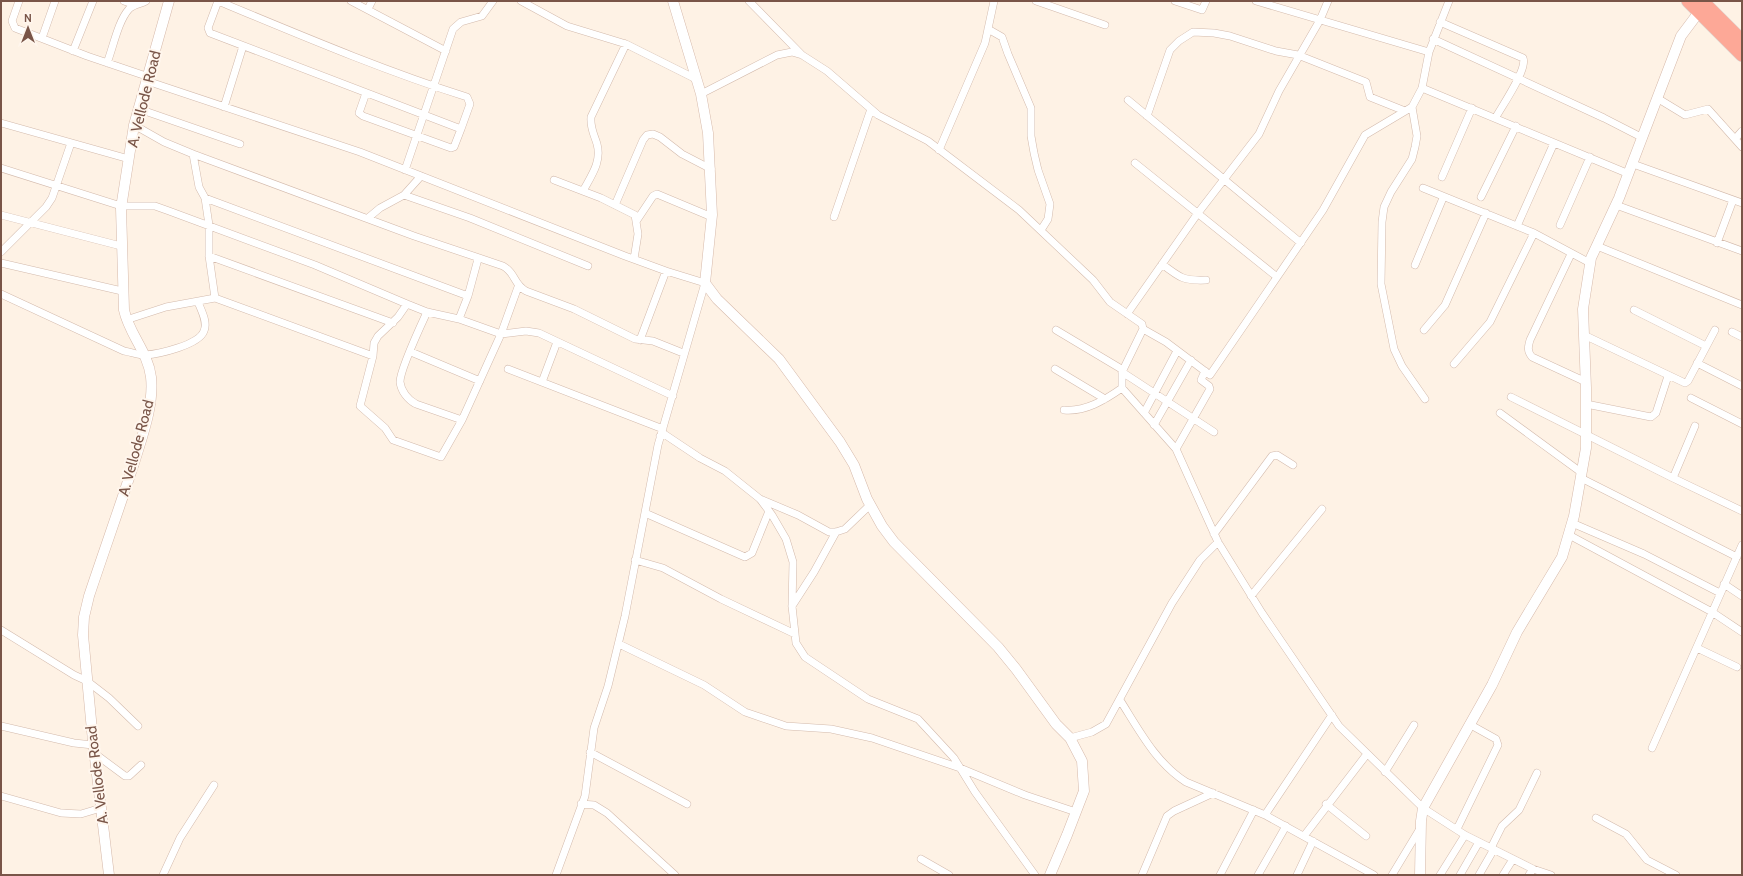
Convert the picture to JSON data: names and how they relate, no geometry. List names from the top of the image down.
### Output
{
  "streets": {
    "street": ["A. Vellode Road"]
  },
  "north": "top"
}
